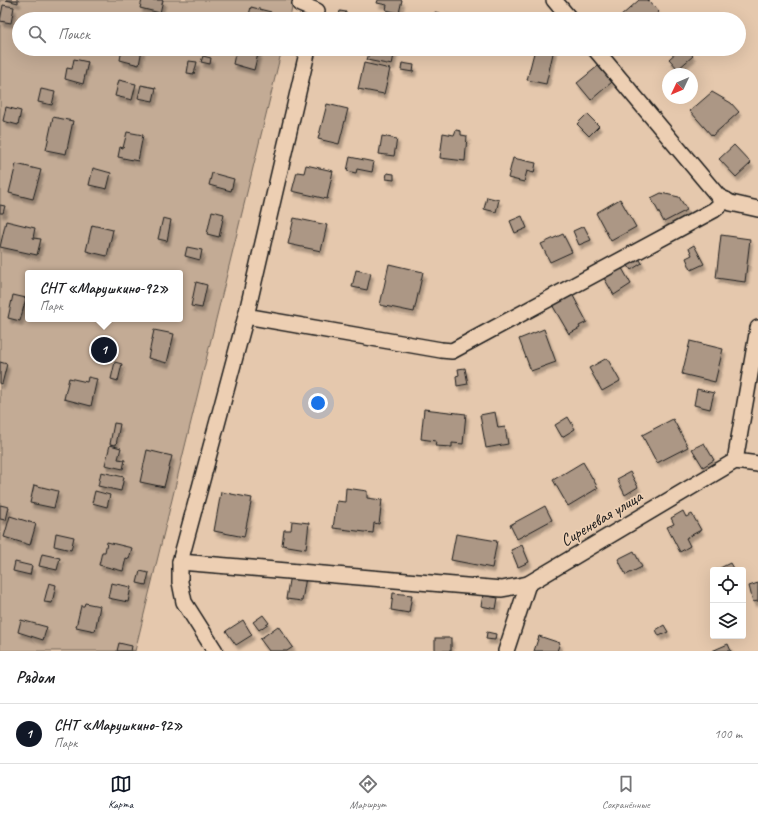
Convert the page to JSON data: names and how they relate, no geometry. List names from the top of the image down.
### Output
{
  "streets": {
    "street": ["Сиреневая улица"]
  },
  "north": "bottom left",
  "page": {
    "search": "Поиск",
    "popup": ["СНТ «Марушкино-92»", "Парк"],
    "pins": "1",
    "heading": "Рядом",
    "list": [
      {
        "mark": "1",
        "name": "СНТ «Марушкино-92»",
        "note": "Парк",
        "value": "100 m"
      }
    ],
    "nav": ["Карта", "Маршрут", "Сохранённые"]
  }
}
